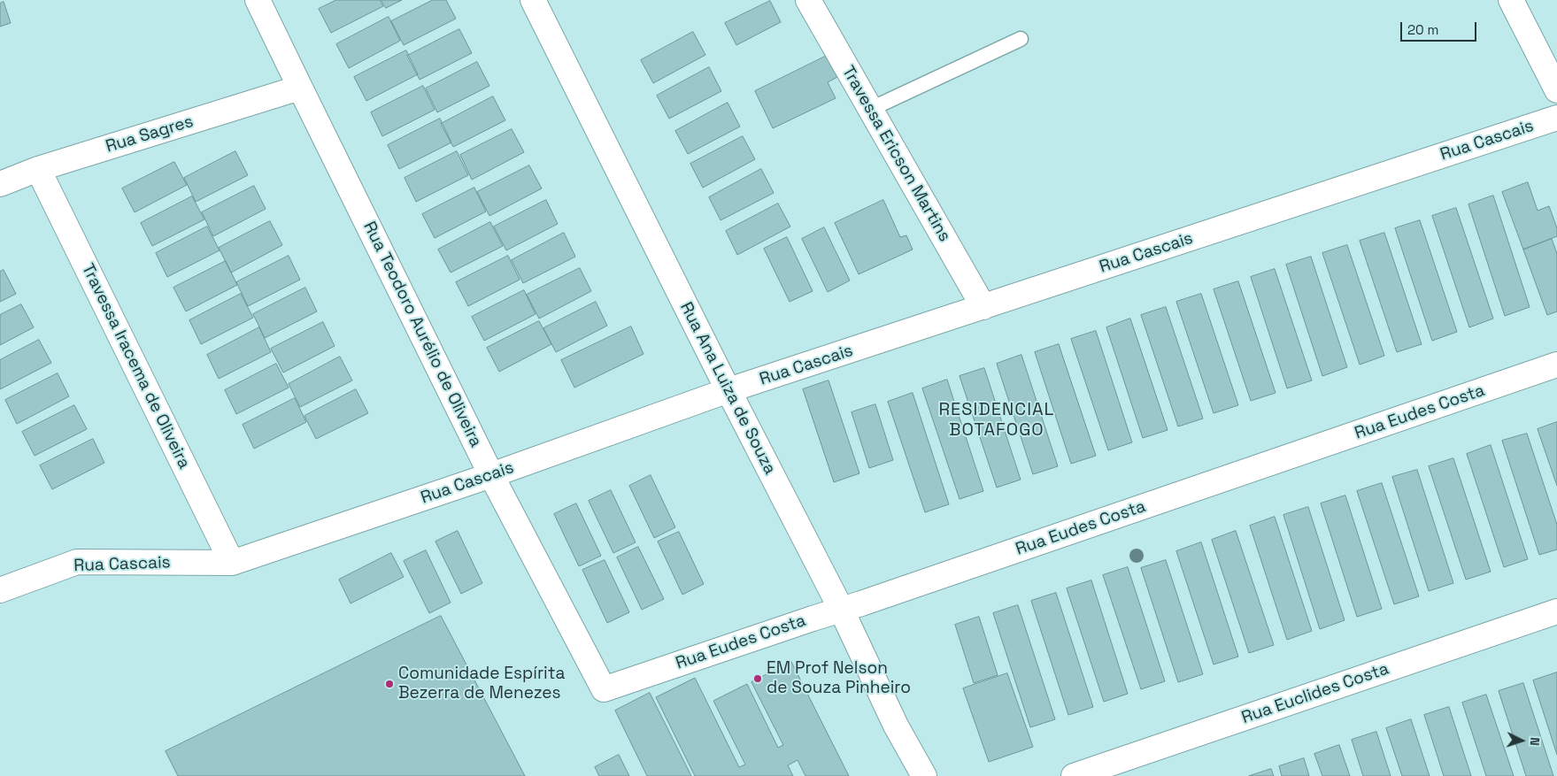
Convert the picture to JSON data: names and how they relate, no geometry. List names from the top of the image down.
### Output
{
  "streets": {
    "street": [
      "Rua Sagres",
      "Rua Cascais",
      "Travessa Ericson Martins",
      "Rua Teodoro Aurélio de Oliveira",
      "Travessa Iracema de Oliveira",
      "Rua Ana Luiza de Souza",
      "Rua Eudes Costa",
      "Rua Euclides Costa"
    ]
  },
  "crossings": [
    ["Rua Sagres", "Rua Teodoro Aurélio de Oliveira"],
    ["Rua Sagres", "Travessa Iracema de Oliveira"],
    ["Rua Cascais", "Travessa Ericson Martins"],
    ["Rua Cascais", "Rua Teodoro Aurélio de Oliveira"],
    ["Rua Cascais", "Travessa Iracema de Oliveira"],
    ["Rua Cascais", "Rua Ana Luiza de Souza"],
    ["Rua Teodoro Aurélio de Oliveira", "Rua Eudes Costa"],
    ["Rua Ana Luiza de Souza", "Rua Eudes Costa"]
  ],
  "districts": ["RESIDENCIAL BOTAFOGO"],
  "places": ["EM Prof Nelson de Souza Pinheiro", "Comunidade Espírita Bezerra de Menezes"],
  "scale_bar": "20 m",
  "north": "right"
}
